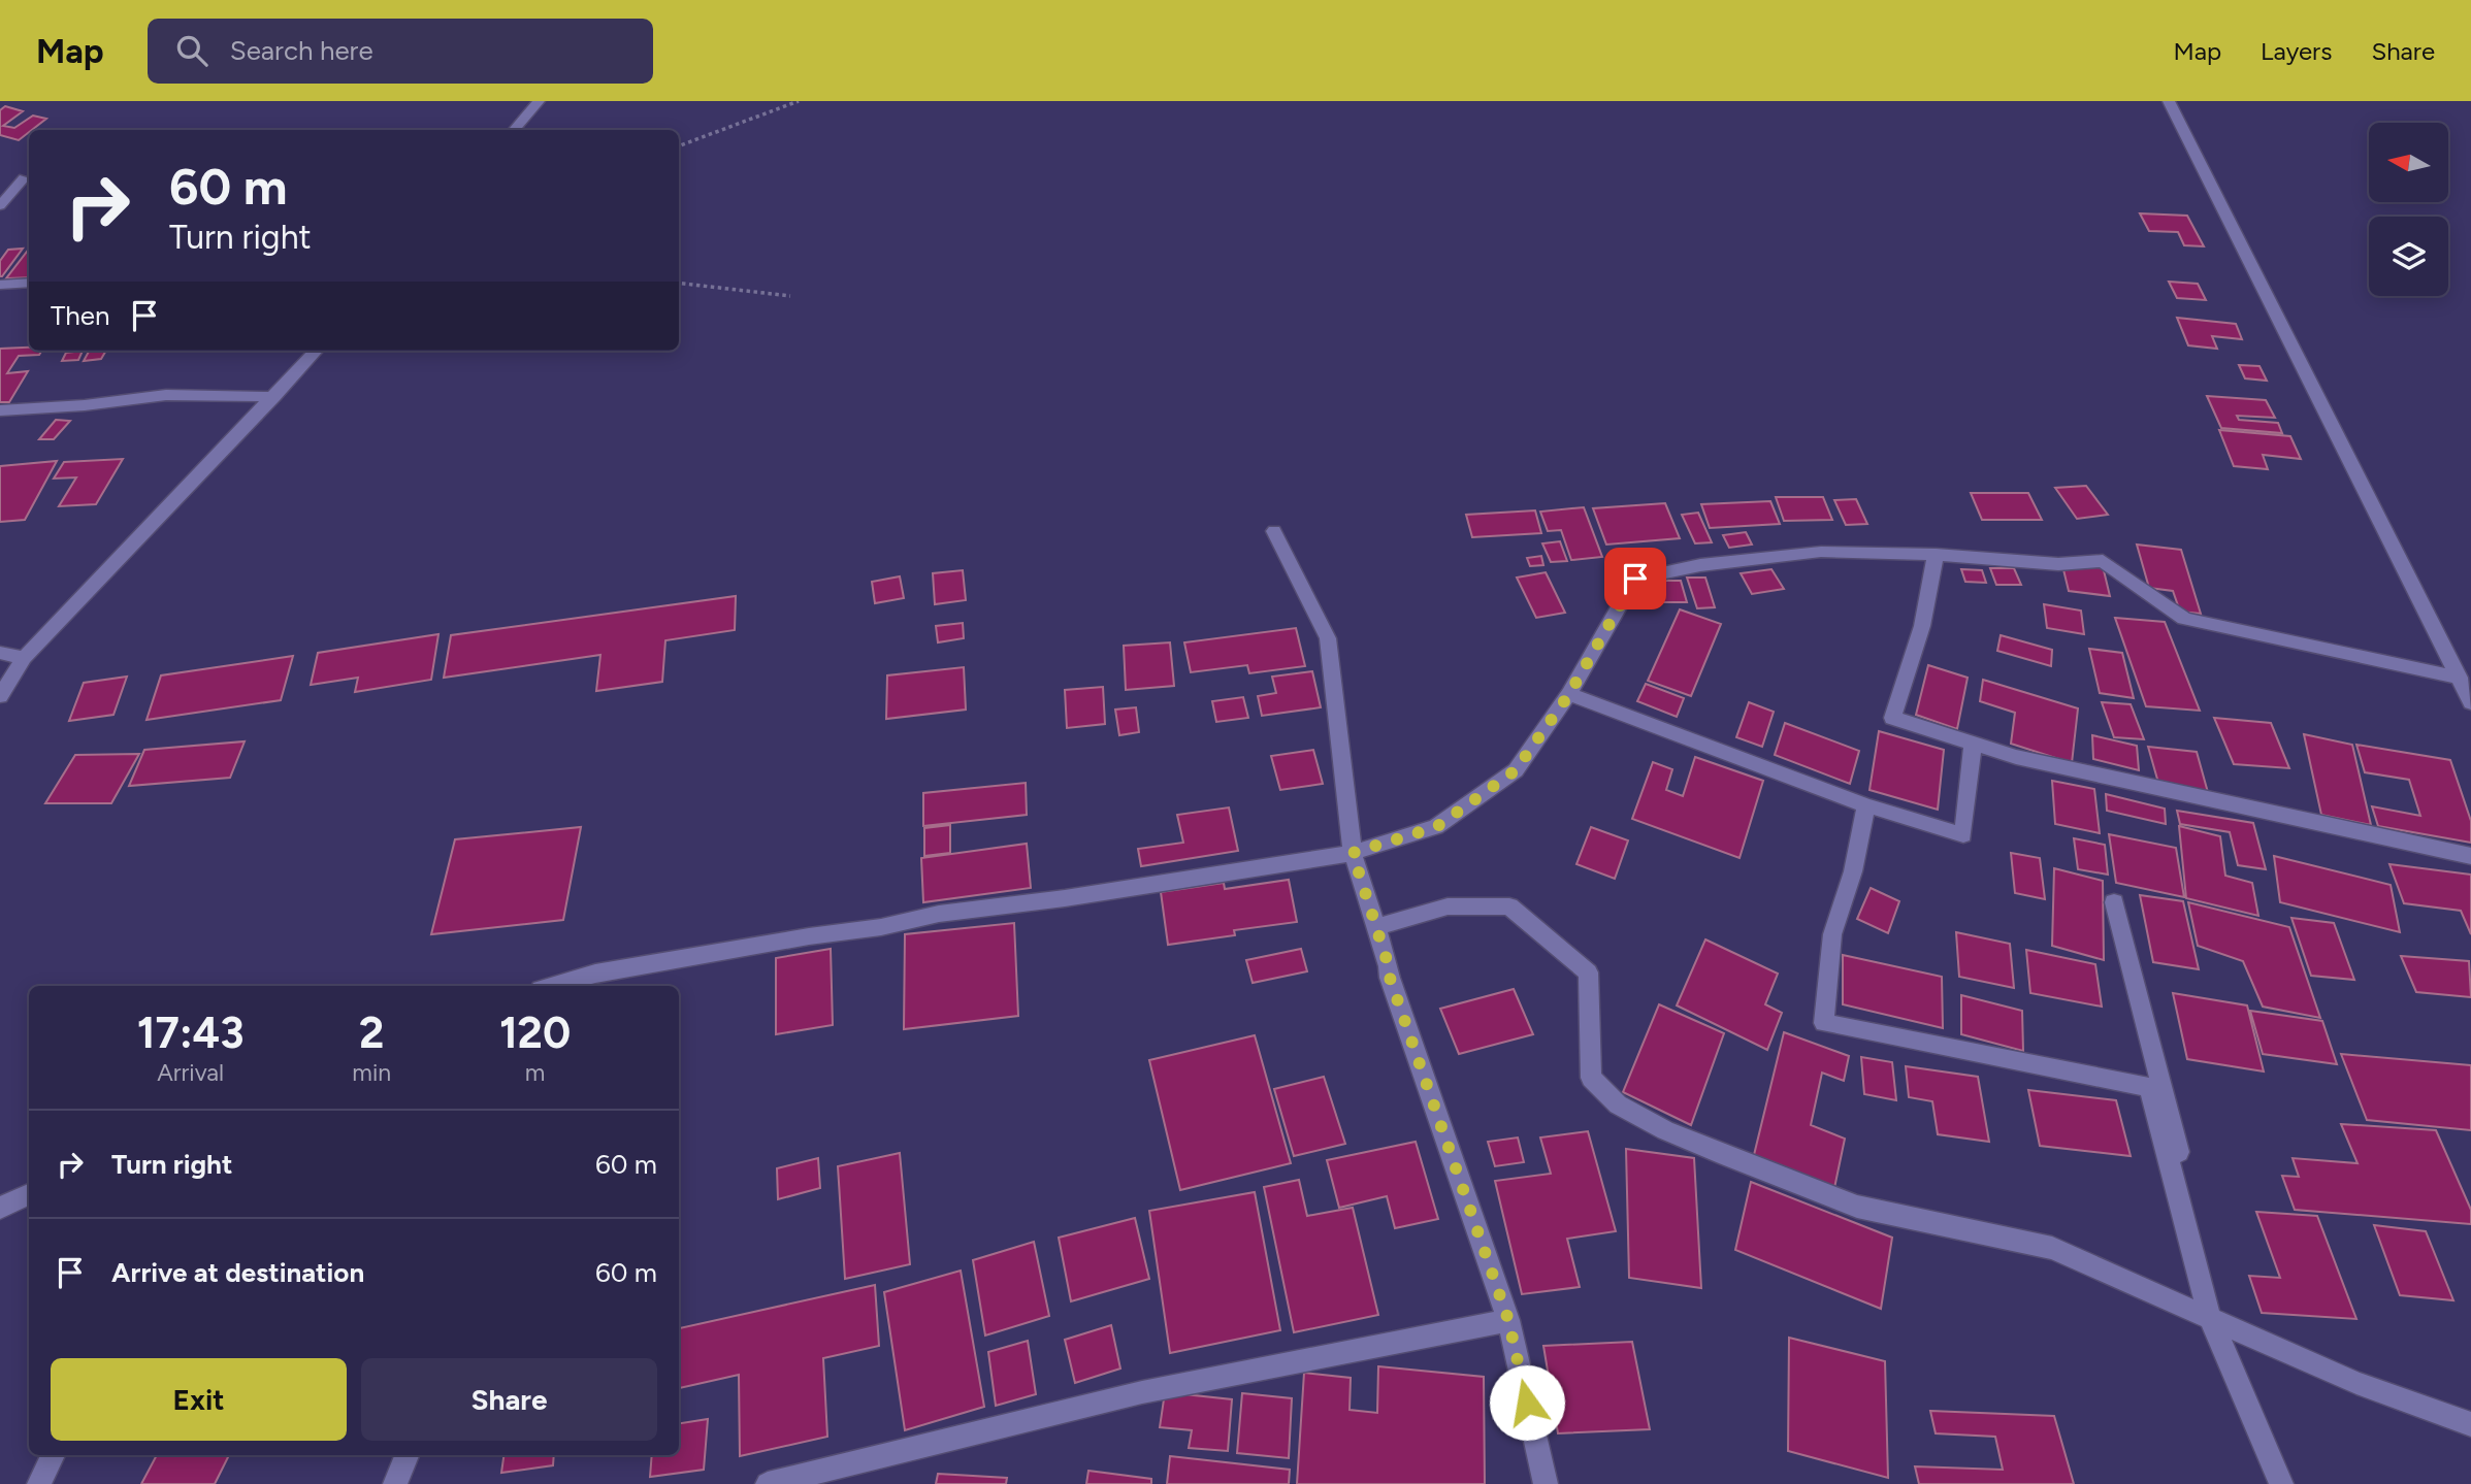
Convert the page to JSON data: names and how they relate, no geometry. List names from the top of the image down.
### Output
{
  "north": "left",
  "page": {
    "header": "Map",
    "search": "Search here",
    "nav": ["Map", "Layers", "Share"],
    "turn": ["60 m", "Turn right"],
    "then": "Then",
    "eta": [
      "17:43",
      "Arrival",
      "2",
      "min",
      "120",
      "m"
    ],
    "list": [
      {
        "name": "Turn right",
        "value": "60 m"
      },
      {
        "name": "Arrive at destination",
        "value": "60 m"
      }
    ],
    "buttons": ["Exit", "Share"]
  }
}
